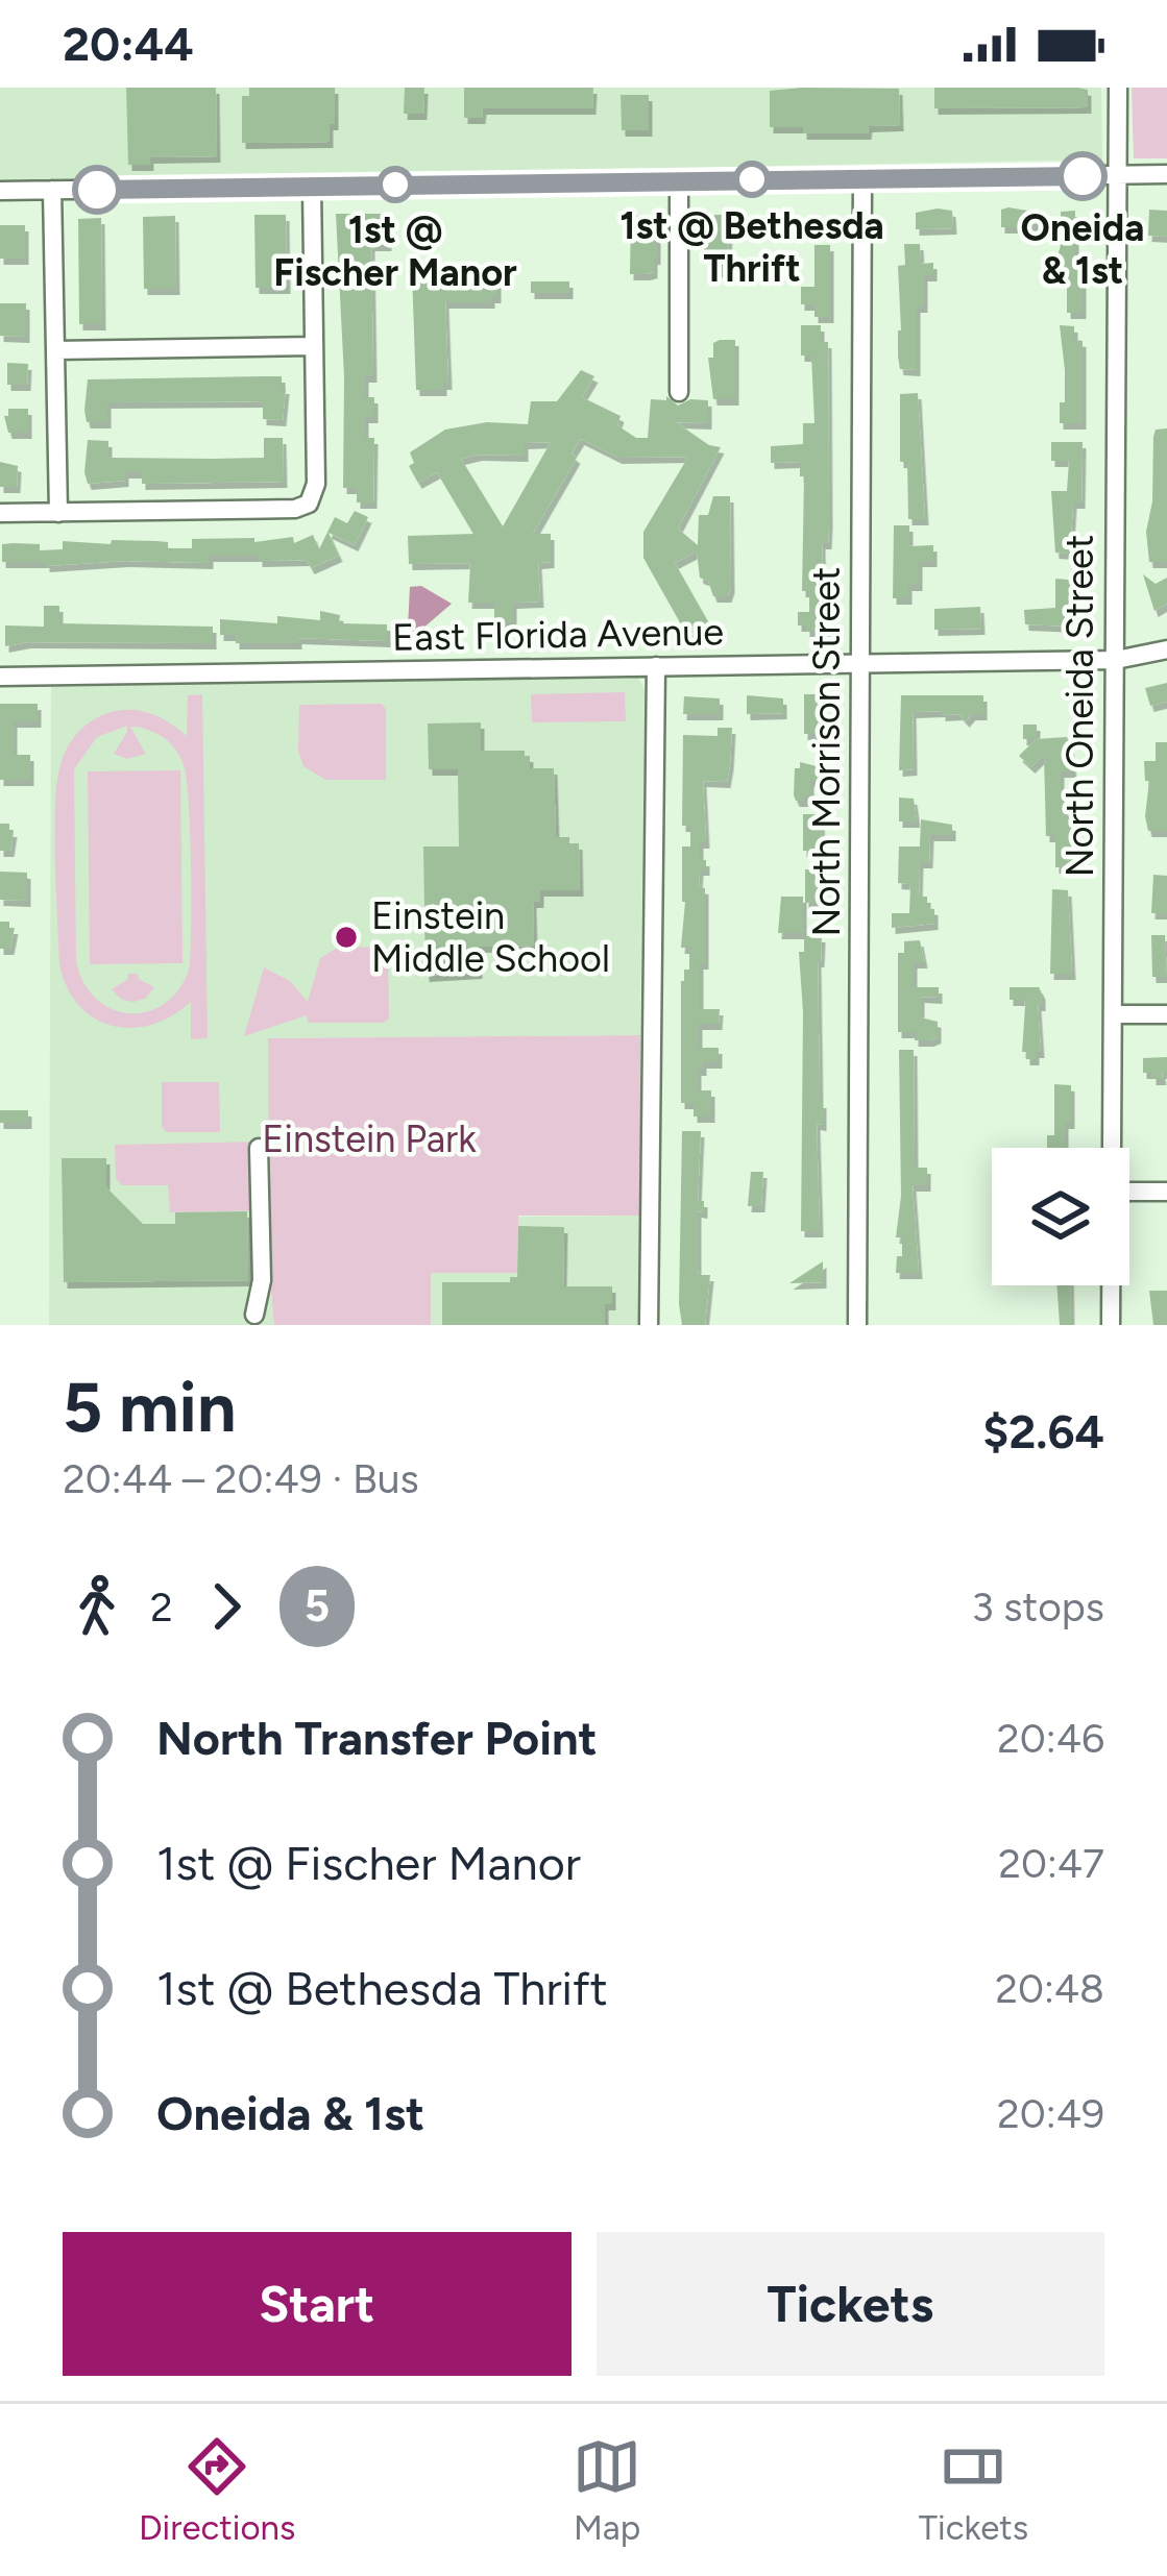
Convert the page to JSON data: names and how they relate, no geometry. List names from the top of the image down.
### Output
{
  "streets": {
    "street": ["East Florida Avenue", "North Oneida Street", "North Morrison Street"]
  },
  "crossings": [
    ["East Florida Avenue", "North Oneida Street"],
    ["East Florida Avenue", "North Morrison Street"]
  ],
  "parks": ["Einstein Park"],
  "places": [
    "Oneida & 1st",
    "1st @ Bethesda Thrift",
    "1st @ Fischer Manor",
    "Einstein Middle School"
  ],
  "lines": ["bus line 5"],
  "page": {
    "status": "20:44",
    "heading": ["5 min", "20:44 – 20:49 · Bus", "$2.64"],
    "legs": ["2", "5", "3 stops"],
    "list": [
      {
        "name": "North Transfer Point",
        "value": "20:46"
      },
      {
        "name": "1st @ Fischer Manor",
        "value": "20:47"
      },
      {
        "name": "1st @ Bethesda Thrift",
        "value": "20:48"
      },
      {
        "name": "Oneida & 1st",
        "value": "20:49"
      }
    ],
    "buttons": ["Start", "Tickets"],
    "tabs": ["Directions", "Map", "Tickets"]
  }
}
